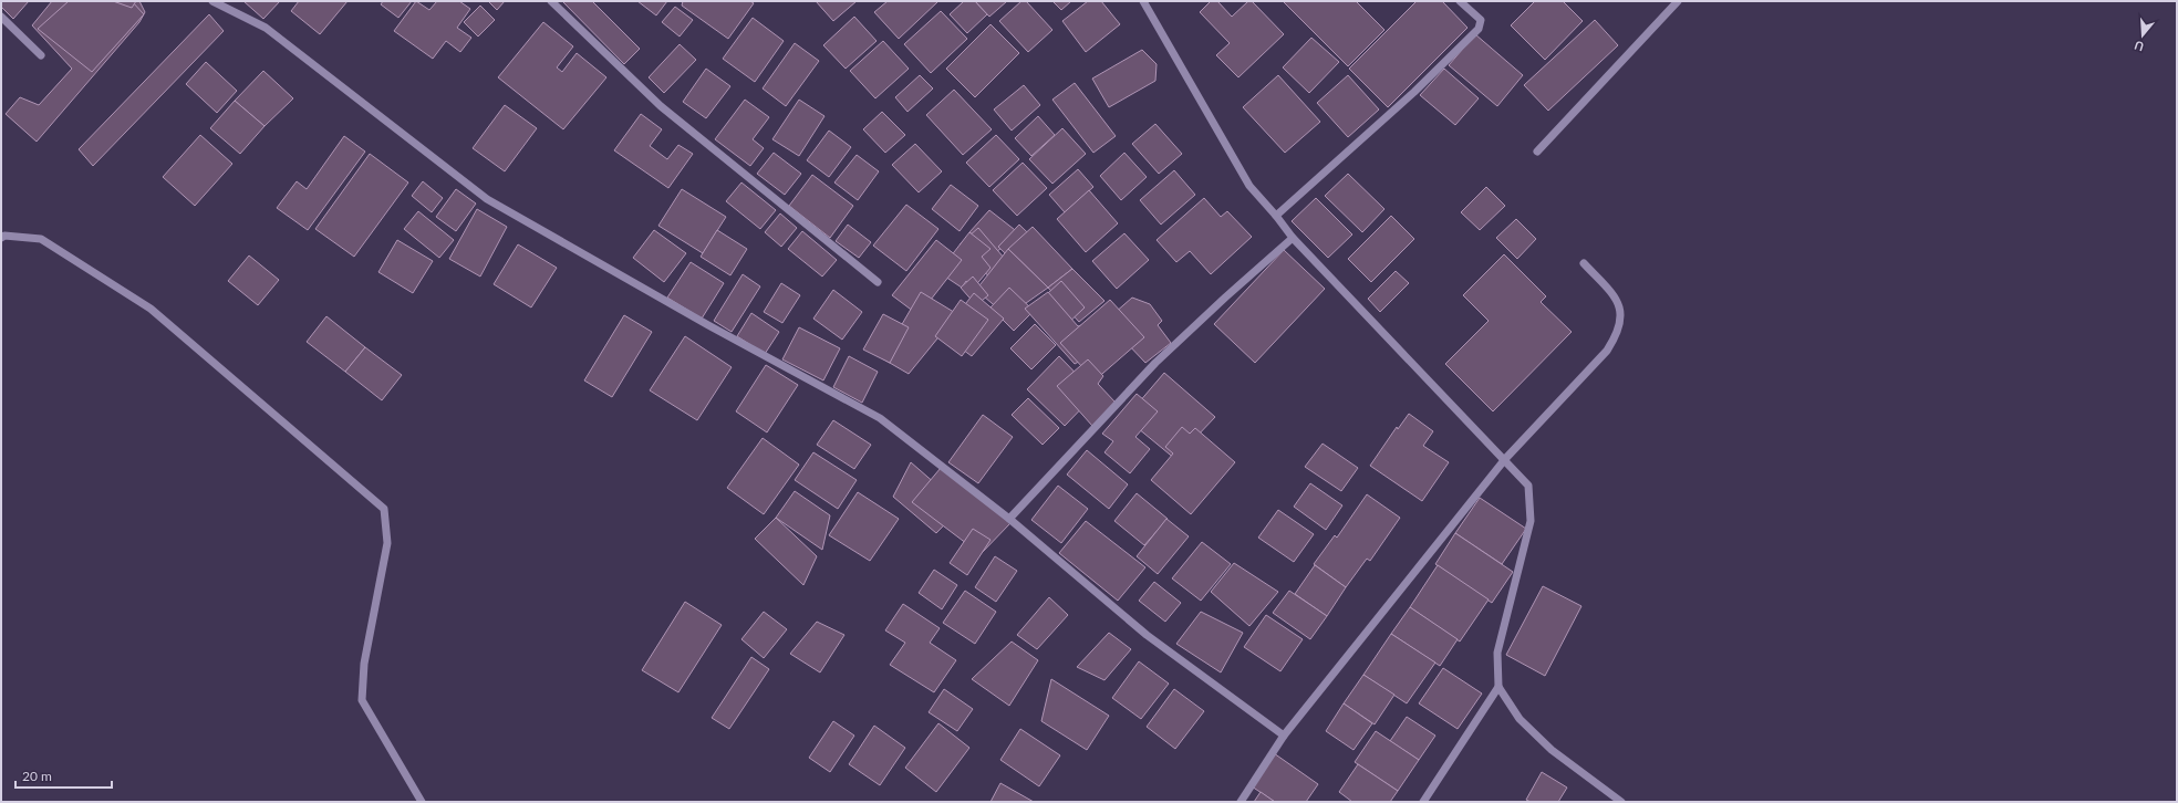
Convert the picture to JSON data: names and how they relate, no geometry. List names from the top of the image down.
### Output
{
  "scale_bar": "20 m",
  "north": "bottom"
}
